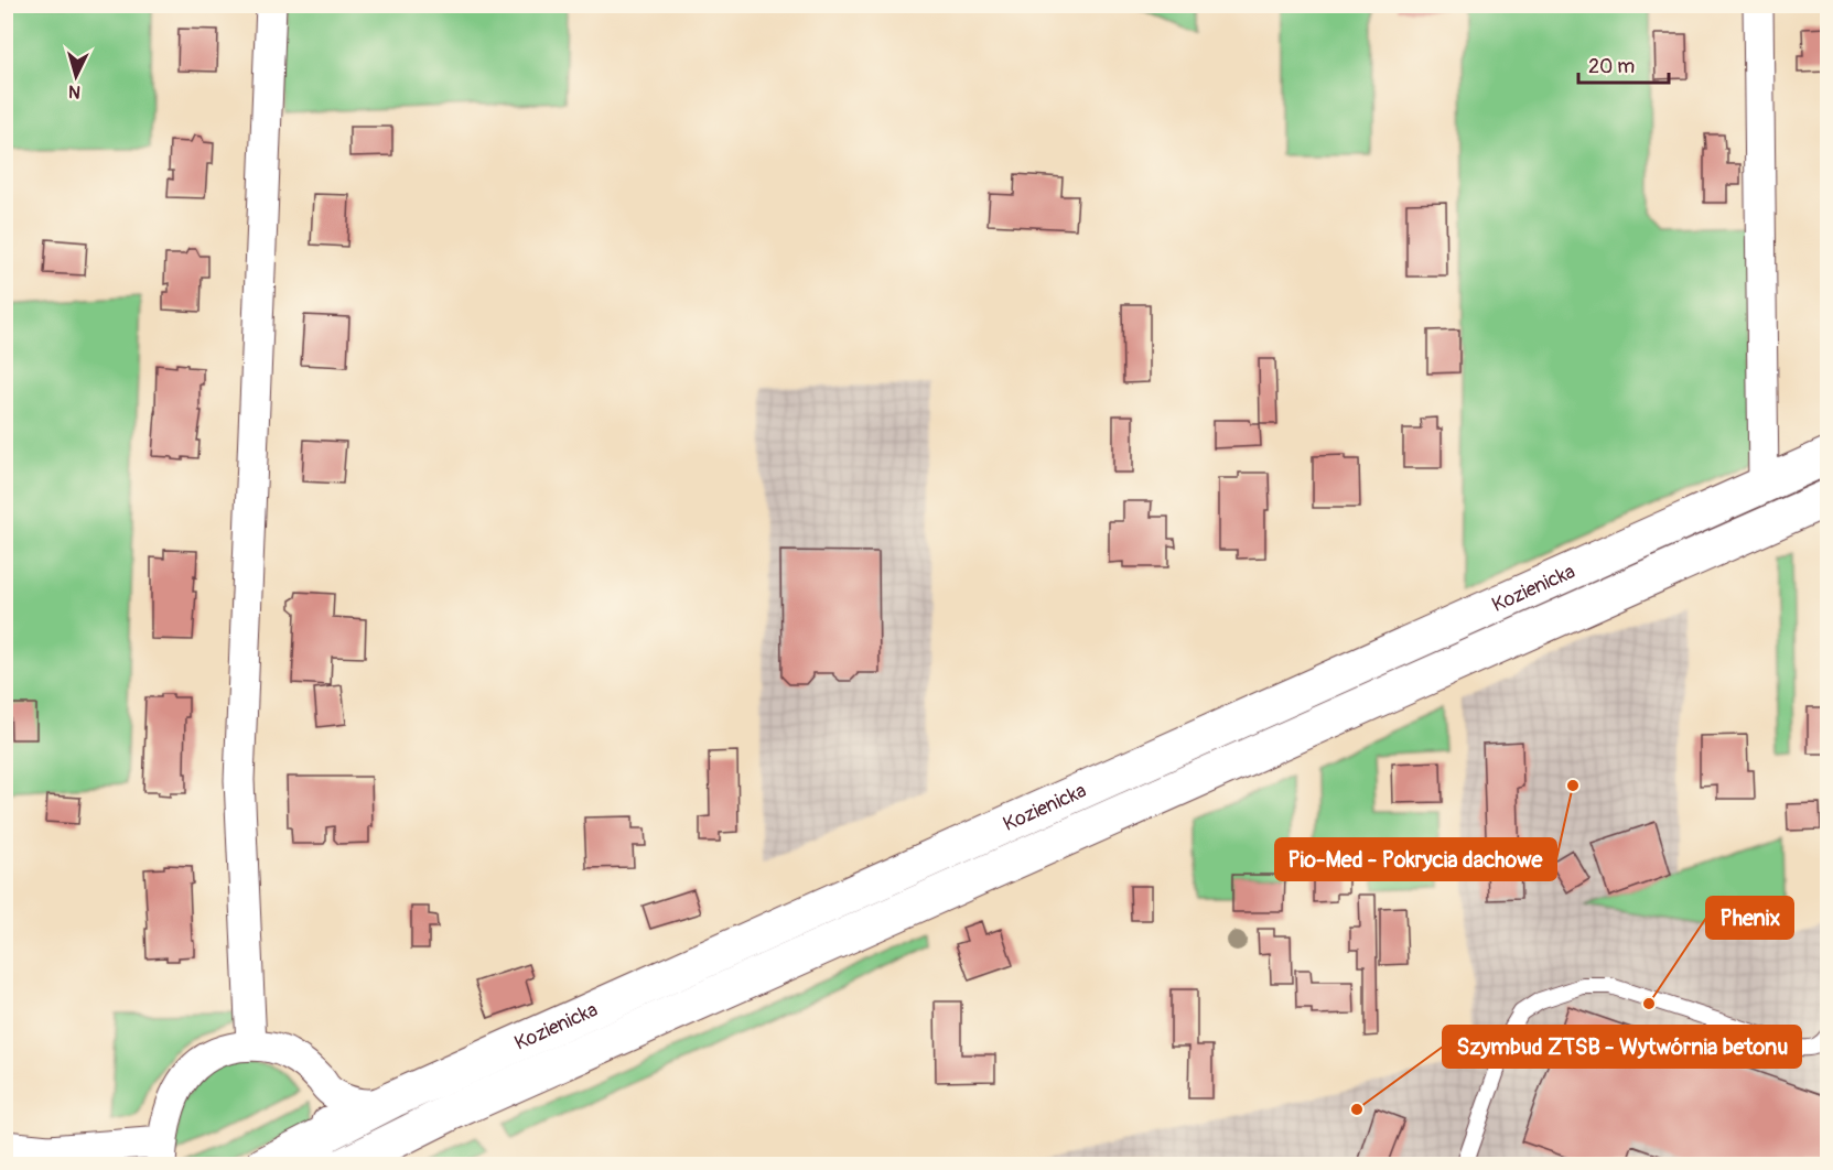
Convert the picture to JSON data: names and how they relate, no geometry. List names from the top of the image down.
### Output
{
  "streets": {
    "main road": ["Kozienicka"]
  },
  "places": ["Pio-Med - Pokrycia dachowe", "Phenix", "Szymbud ZTSB - Wytwórnia betonu"],
  "scale_bar": "20 m",
  "north": "bottom"
}
